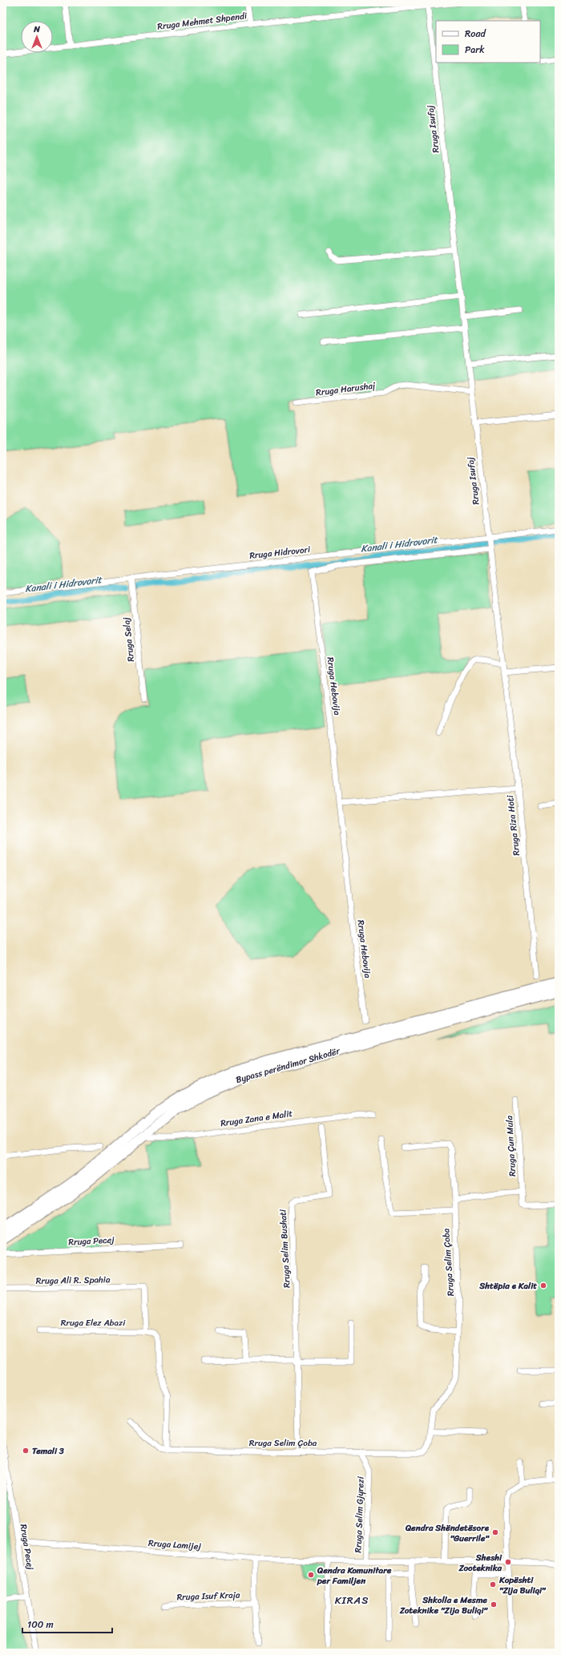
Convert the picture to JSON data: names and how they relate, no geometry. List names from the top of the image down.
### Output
{
  "streets": {
    "highway": ["Bypass perëndimor Shkodër"],
    "street": [
      "Rruga Mehmet Shpendi",
      "Rruga Isufaj",
      "Rruga Harushaj",
      "Rruga Hidrovori",
      "Rruga Selaj",
      "Rruga Hebovija",
      "Rruga Riza Hoti",
      "Rruga Zana e Malit",
      "Rruga Çun Mula",
      "Rruga Pecej",
      "Rruga Selim Bushati",
      "Rruga Selim Çoba",
      "Rruga Ali R. Spahia",
      "Rruga Elez Abazi",
      "Rruga Selim Gjyrezi",
      "Rruga Lamijej",
      "Rruga Isuf Kraja"
    ]
  },
  "crossings": [
    ["Rruga Mehmet Shpendi", "Rruga Isufaj"],
    ["Rruga Isufaj", "Rruga Harushaj"],
    ["Rruga Isufaj", "Rruga Hidrovori"],
    ["Rruga Isufaj", "Rruga Riza Hoti"],
    ["Rruga Hidrovori", "Rruga Selaj"],
    ["Rruga Hidrovori", "Rruga Riza Hoti"],
    ["Rruga Hebovija", "Rruga Riza Hoti"],
    ["Bypass perëndimor Shkodër", "Rruga Zana e Malit"],
    ["Rruga Pecej", "Rruga Lamijej"],
    ["Rruga Selim Bushati", "Rruga Selim Çoba"],
    ["Rruga Selim Çoba", "Rruga Selim Gjyrezi"],
    ["Rruga Ali R. Spahia", "Rruga Elez Abazi"],
    ["Rruga Selim Gjyrezi", "Rruga Lamijej"]
  ],
  "districts": ["KIRAS"],
  "water": ["Kanali i Hidrovorit"],
  "places": [
    "Shtëpia e Kalit",
    "Temali 3",
    "Qendra Shëndetësore \"Guerrile\"",
    "Sheshi Zooteknika",
    "Qendra Komunitare per Familjen",
    "Kopështi \"Zija Buliqi\"",
    "Shkolla e Mesme Zoteknike \"Zija Buliqi\""
  ],
  "legend": ["Road", "Park"],
  "scale_bar": "100 m",
  "north": "top"
}
